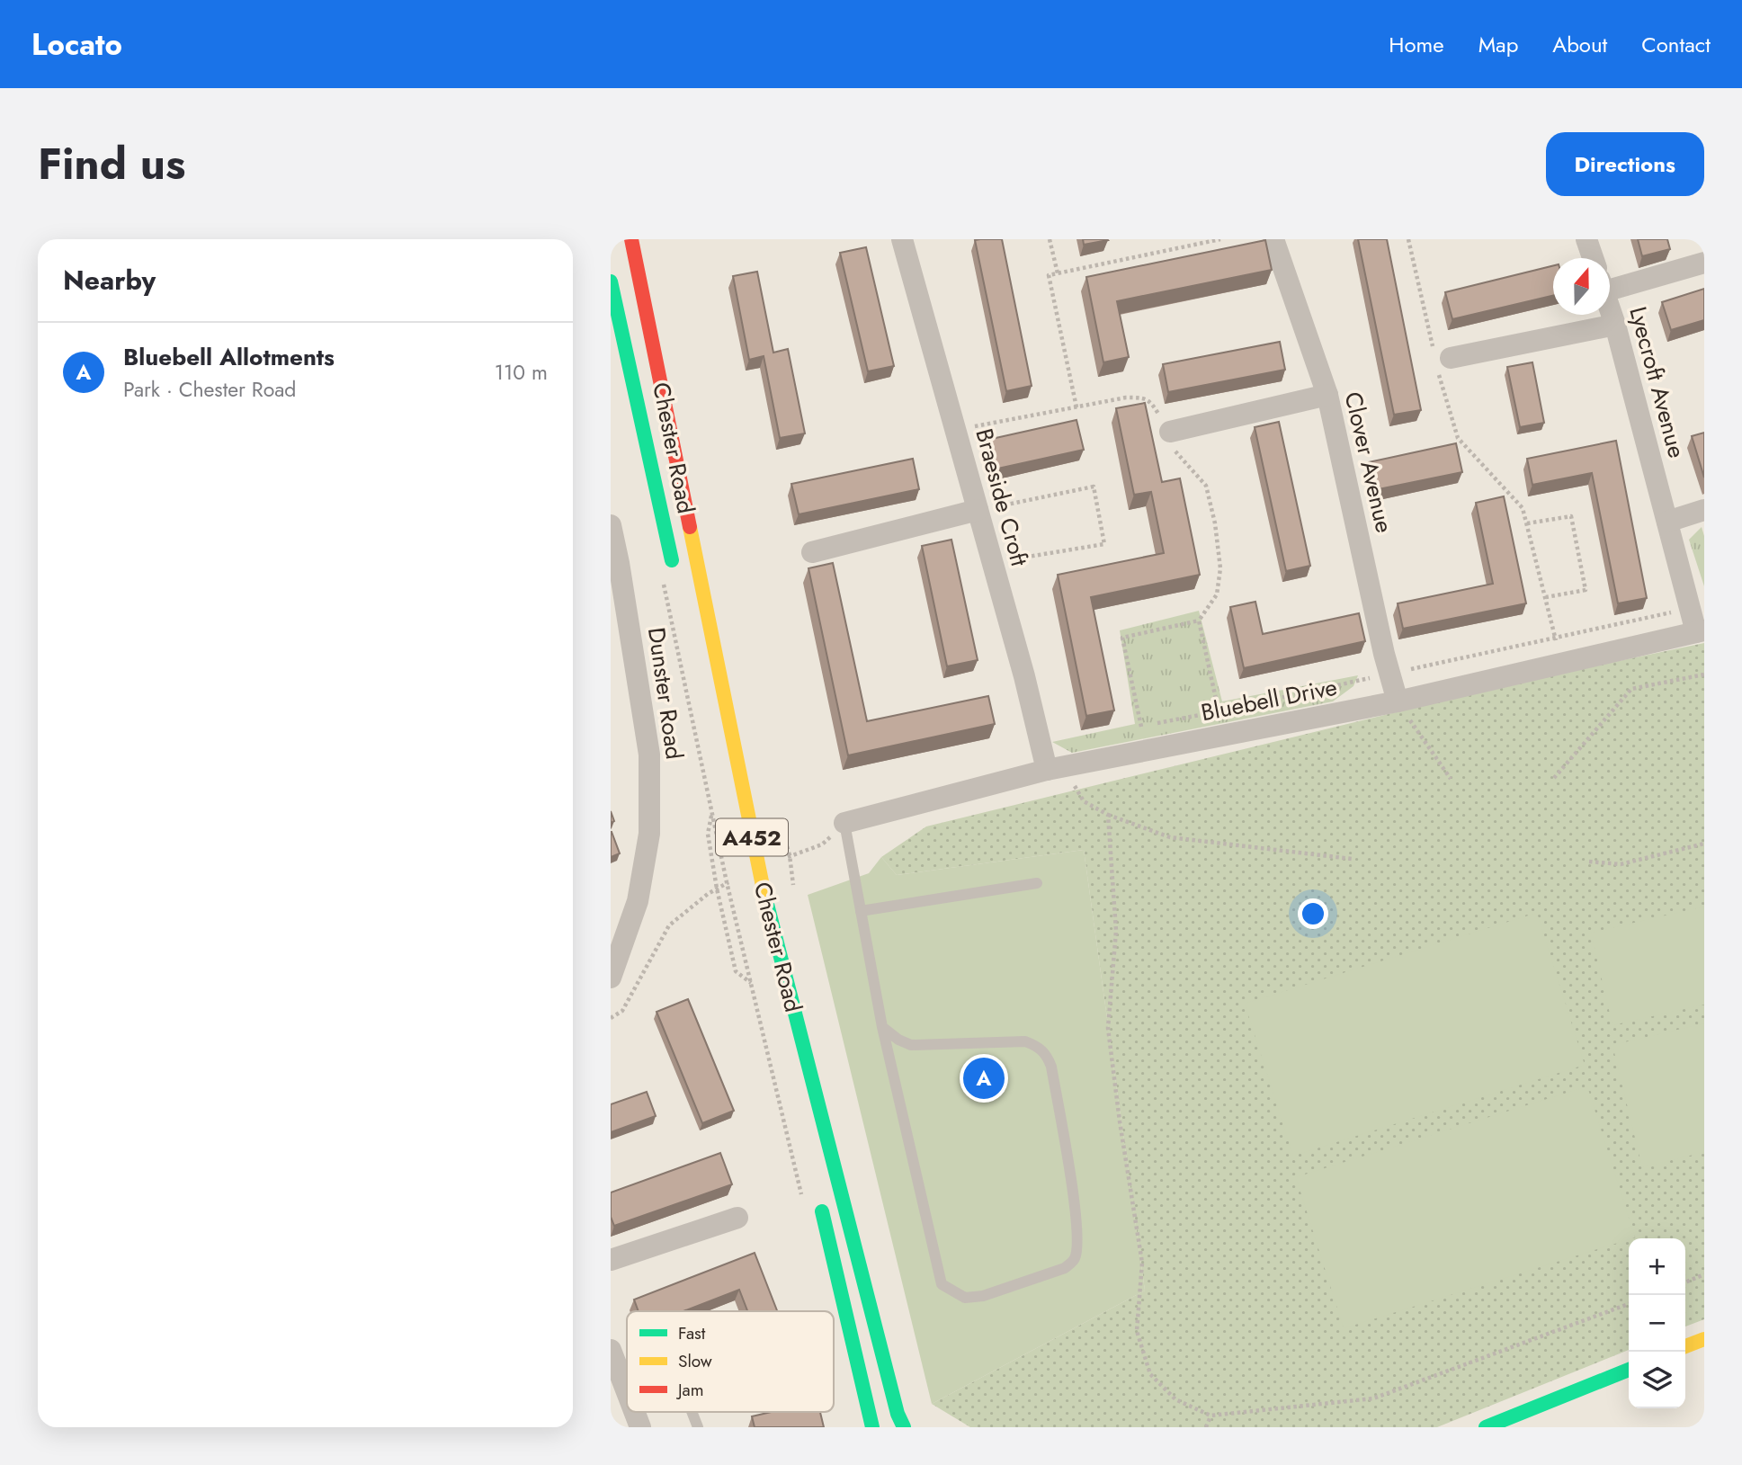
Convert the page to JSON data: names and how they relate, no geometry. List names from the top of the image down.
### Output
{
  "streets": {
    "main road": ["Chester Road", "A452"],
    "street": [
      "Lyecroft Avenue",
      "Clover Avenue",
      "Braeside Croft",
      "Dunster Road",
      "Bluebell Drive"
    ]
  },
  "crossings": [
    ["Lyecroft Avenue", "Bluebell Drive"],
    ["Clover Avenue", "Bluebell Drive"],
    ["Braeside Croft", "Bluebell Drive"]
  ],
  "legend": ["Fast", "Slow", "Jam"],
  "north": "top",
  "page": {
    "header": "Locato",
    "nav": [
      "Home",
      "Map",
      "About",
      "Contact"
    ],
    "title": "Find us",
    "buttons": "Directions",
    "heading": "Nearby",
    "list": [
      {
        "mark": "A",
        "name": "Bluebell Allotments",
        "note": "Park · Chester Road",
        "value": "110 m"
      }
    ],
    "pins": "A",
    "map_buttons": ["+", "−"]
  }
}
